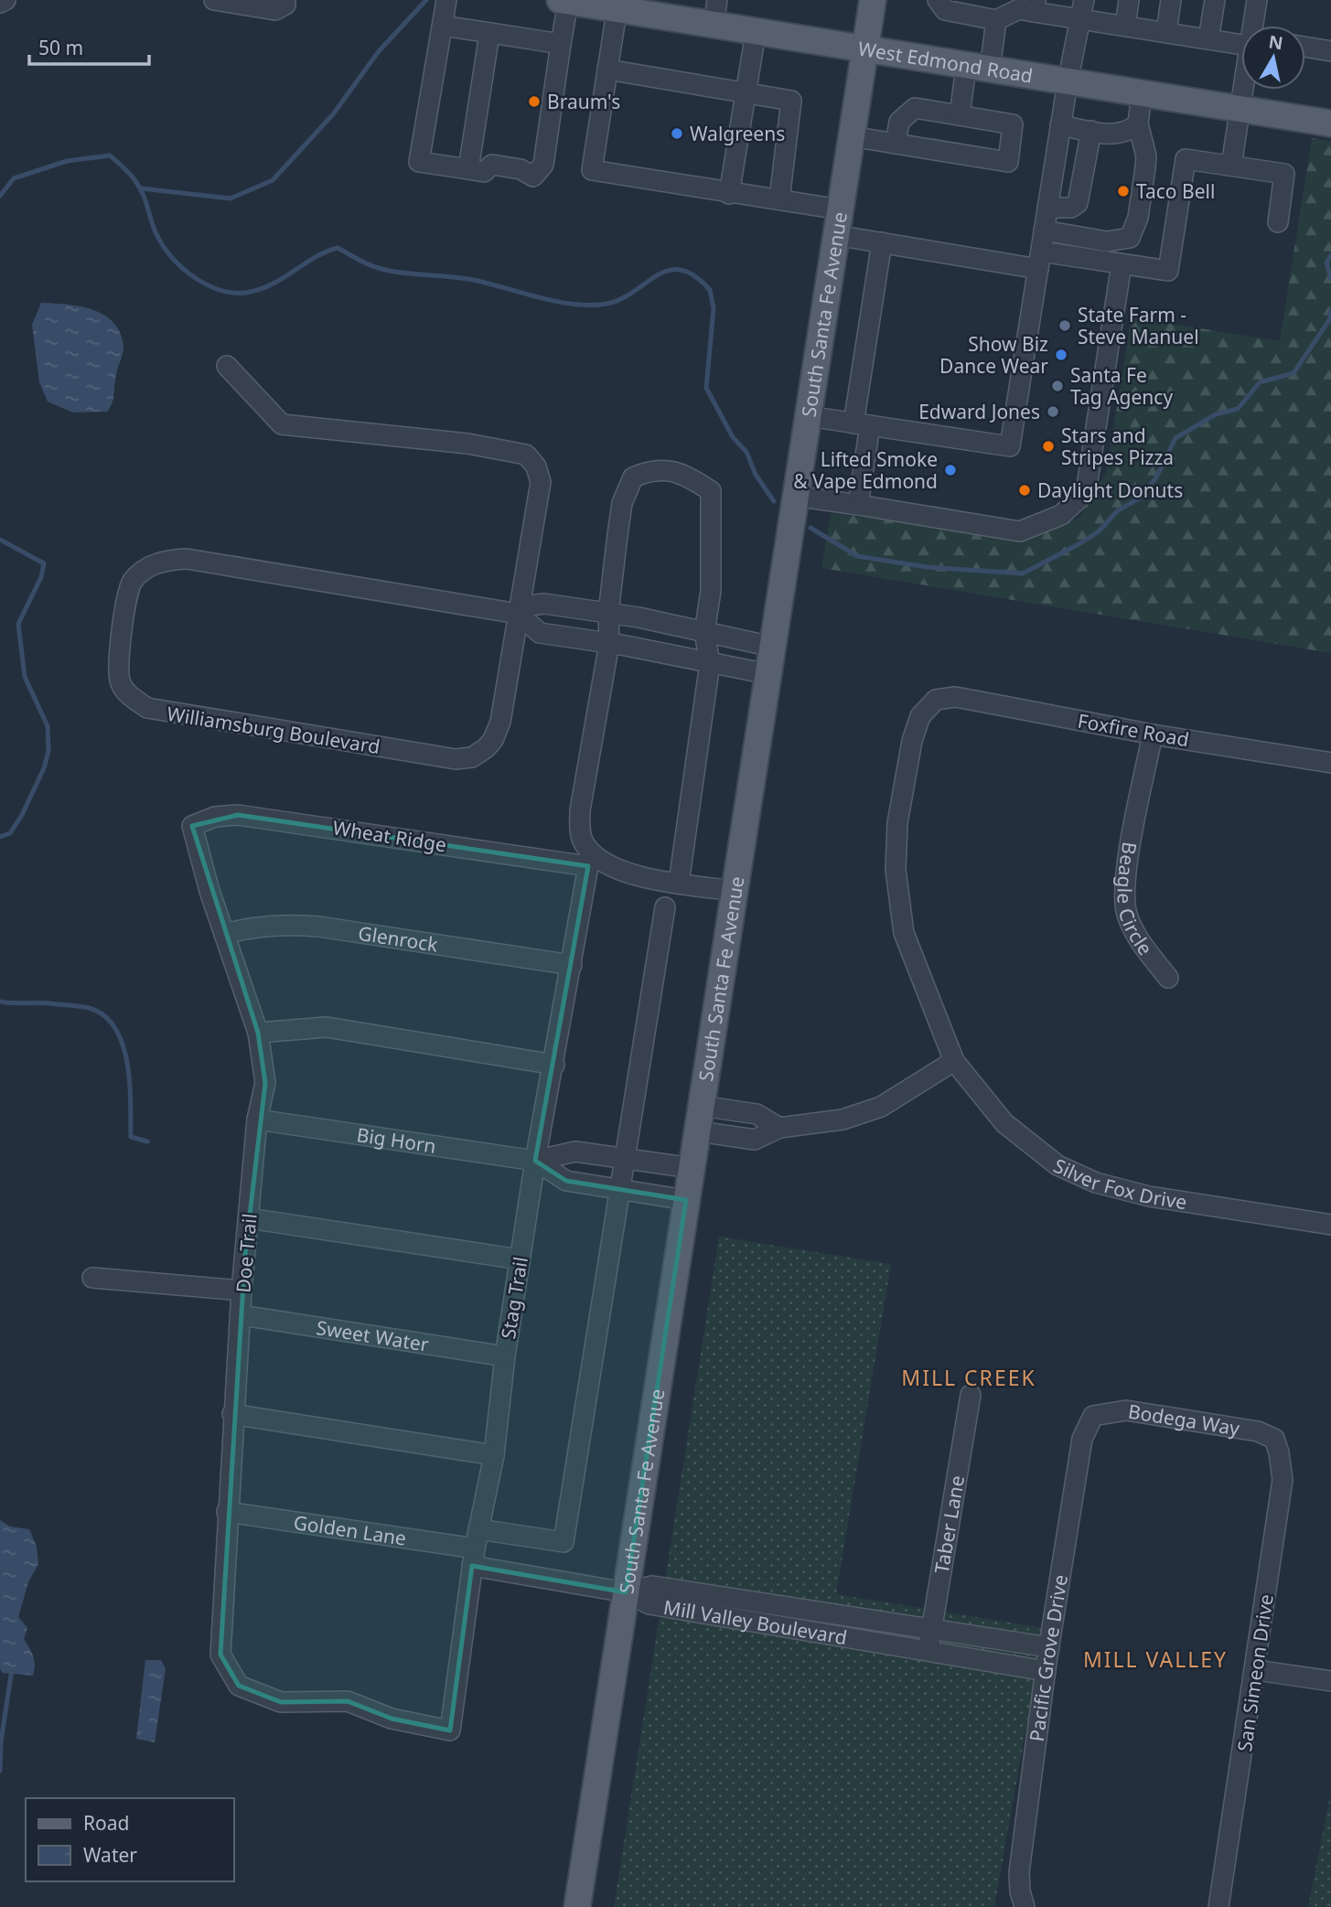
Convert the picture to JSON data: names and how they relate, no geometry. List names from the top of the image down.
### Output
{
  "streets": {
    "main road": ["West Edmond Road", "South Santa Fe Avenue"],
    "street": [
      "Williamsburg Boulevard",
      "Foxfire Road",
      "Wheat Ridge",
      "Beagle Circle",
      "Glenrock",
      "Big Horn",
      "Silver Fox Drive",
      "Doe Trail",
      "Stag Trail",
      "Sweet Water",
      "Bodega Way",
      "Taber Lane",
      "Golden Lane",
      "Mill Valley Boulevard",
      "Pacific Grove Drive",
      "San Simeon Drive"
    ]
  },
  "crossings": [
    ["West Edmond Road", "South Santa Fe Avenue"],
    ["South Santa Fe Avenue", "Williamsburg Boulevard"],
    ["South Santa Fe Avenue", "Big Horn"],
    ["South Santa Fe Avenue", "Golden Lane"],
    ["South Santa Fe Avenue", "Mill Valley Boulevard"],
    ["Foxfire Road", "Beagle Circle"],
    ["Foxfire Road", "Silver Fox Drive"],
    ["Wheat Ridge", "Doe Trail"],
    ["Wheat Ridge", "Stag Trail"],
    ["Glenrock", "Doe Trail"],
    ["Glenrock", "Stag Trail"],
    ["Big Horn", "Doe Trail"],
    ["Big Horn", "Stag Trail"],
    ["Doe Trail", "Stag Trail"],
    ["Doe Trail", "Sweet Water"],
    ["Doe Trail", "Golden Lane"],
    ["Stag Trail", "Sweet Water"],
    ["Stag Trail", "Golden Lane"],
    ["Bodega Way", "Pacific Grove Drive"],
    ["Bodega Way", "San Simeon Drive"],
    ["Taber Lane", "Mill Valley Boulevard"],
    ["Golden Lane", "Mill Valley Boulevard"],
    ["Mill Valley Boulevard", "Pacific Grove Drive"]
  ],
  "districts": ["MILL CREEK", "MILL VALLEY"],
  "places": [
    "Braum's",
    "Walgreens",
    "Taco Bell",
    "State Farm - Steve Manuel",
    "Show Biz Dance Wear",
    "Santa Fe Tag Agency",
    "Edward Jones",
    "Stars and Stripes Pizza",
    "Lifted Smoke & Vape Edmond",
    "Daylight Donuts"
  ],
  "legend": ["Road", "Water"],
  "scale_bar": "50 m",
  "north": "top"
}
